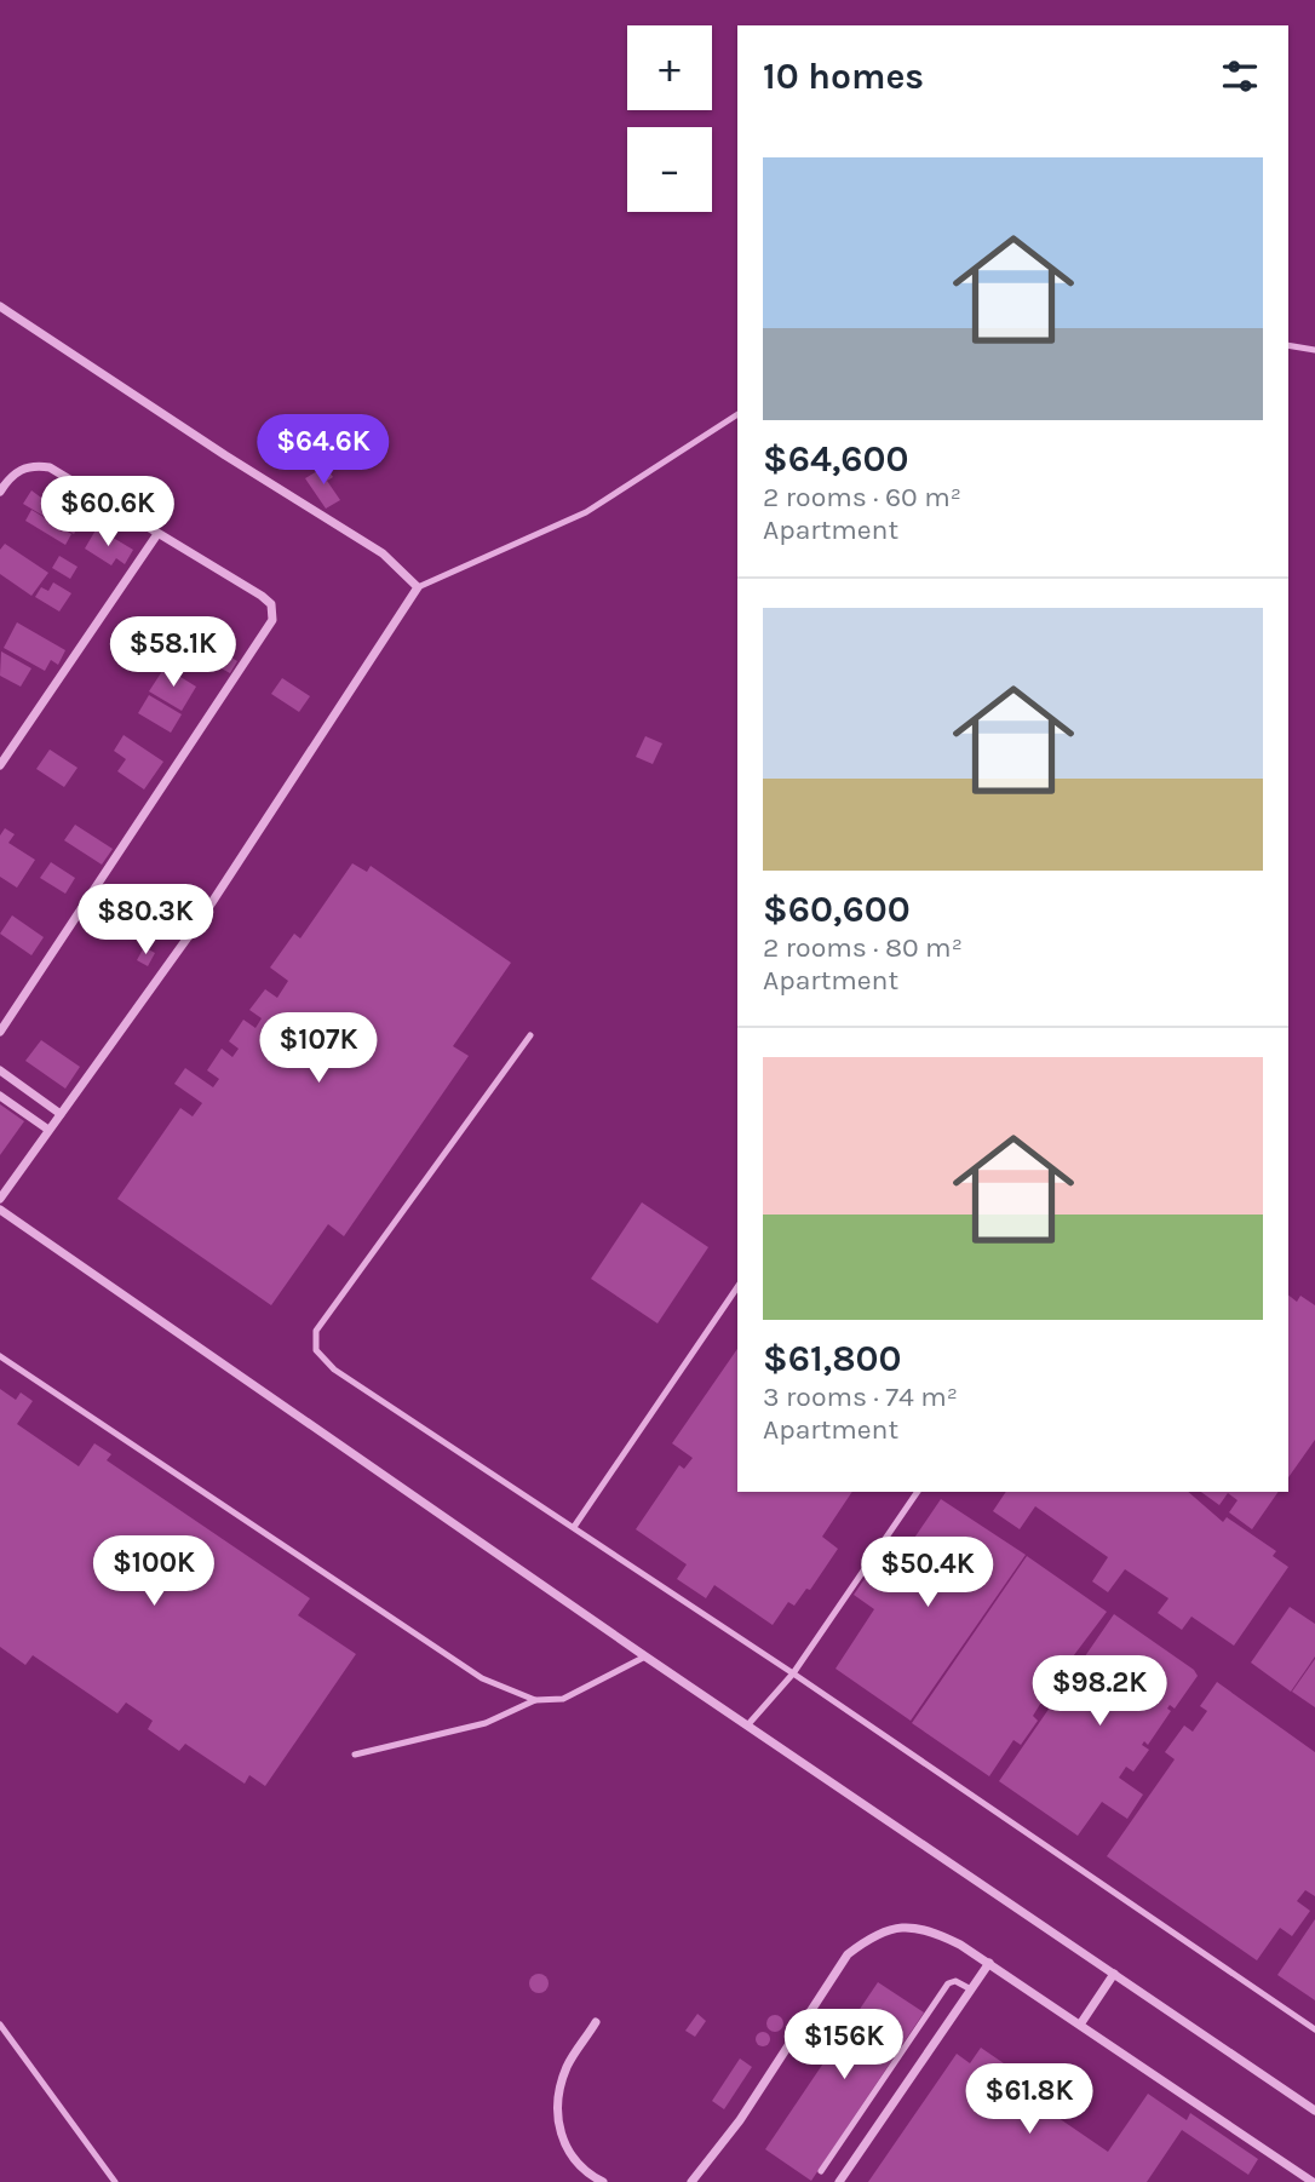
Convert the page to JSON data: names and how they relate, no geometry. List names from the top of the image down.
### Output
{
  "page": {
    "map_buttons": ["+", "−"],
    "heading": "10 homes",
    "list": [
      {
        "name": "$64,600",
        "note": "2 rooms · 60 m² · Apartment"
      },
      {
        "name": "$60,600",
        "note": "2 rooms · 80 m² · Apartment"
      },
      {
        "name": "$61,800",
        "note": "3 rooms · 74 m² · Apartment"
      }
    ],
    "price": [
      "$64.6K",
      "$60.6K",
      "$58.1K",
      "$80.3K",
      "$107K",
      "$100K",
      "$50.4K",
      "$98.2K",
      "$156K",
      "$61.8K"
    ]
  }
}
